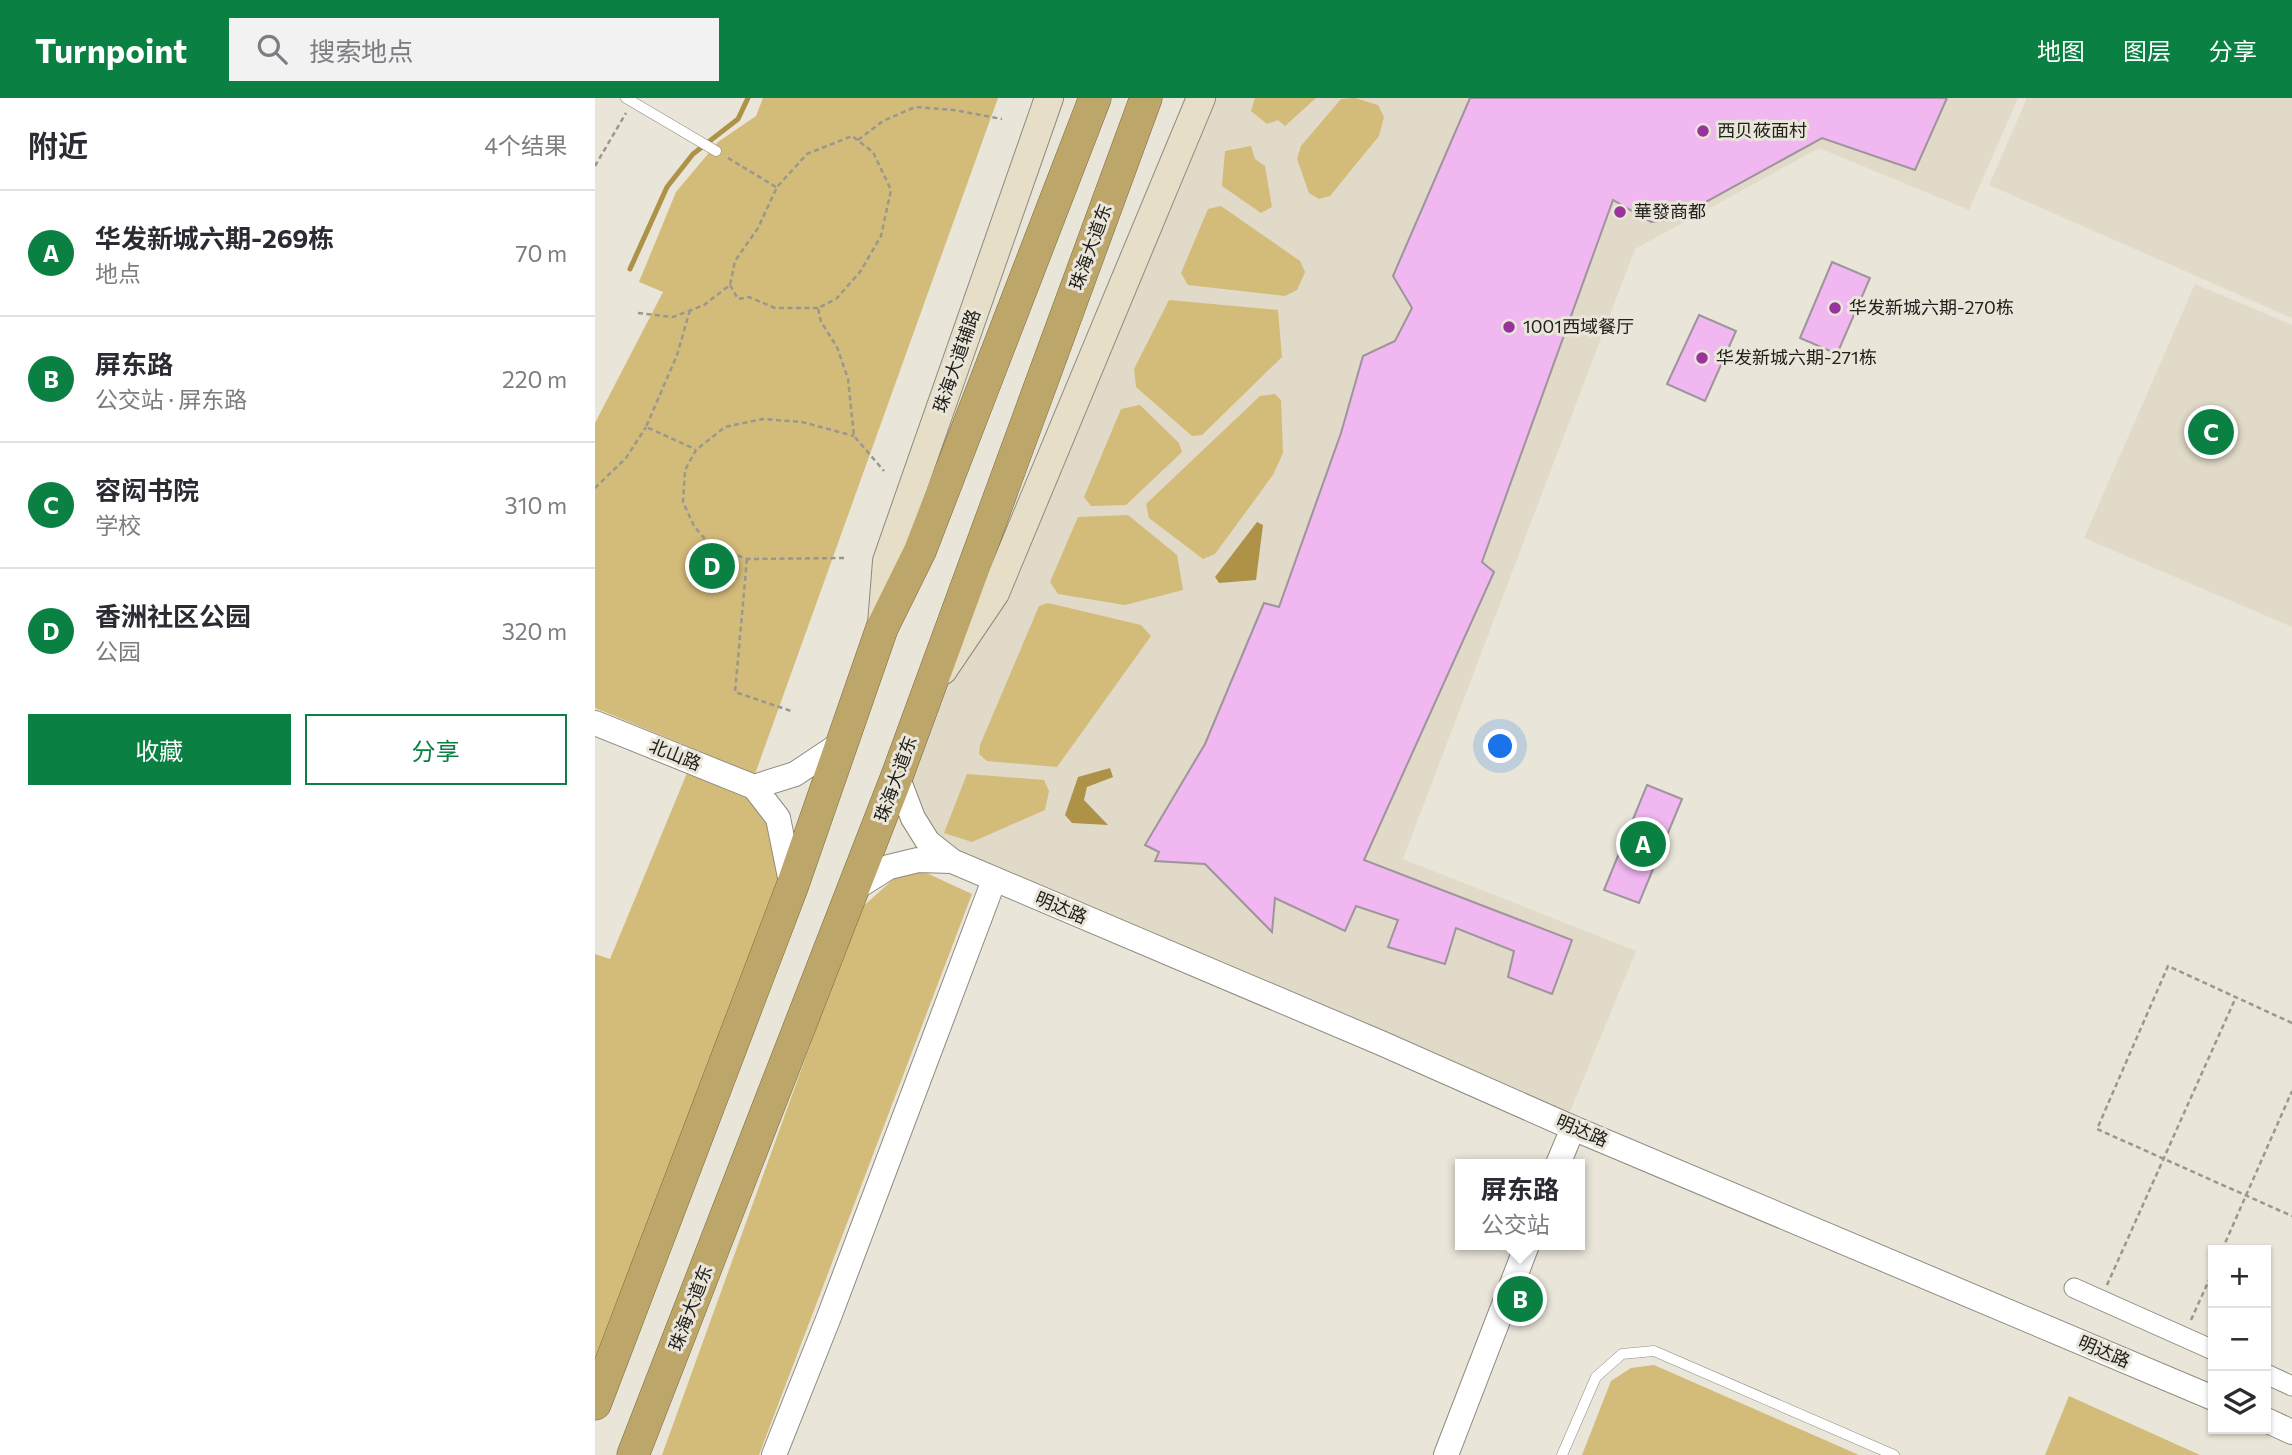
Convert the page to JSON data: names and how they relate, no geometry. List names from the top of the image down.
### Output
{
  "streets": {
    "highway": ["珠海大道东"],
    "main road": ["珠海大道辅路"],
    "street": ["北山路", "明达路"]
  },
  "crossings": [
    ["珠海大道东", "明达路"]
  ],
  "places": [
    "西贝莜面村",
    "華發商都",
    "华发新城六期-270栋",
    "1001西域餐厅",
    "华发新城六期-271栋"
  ],
  "page": {
    "header": "Turnpoint",
    "search": "搜索地点",
    "nav": ["地图", "图层", "分享"],
    "heading": ["附近", "4个结果"],
    "list": [
      {
        "mark": "A",
        "name": "华发新城六期-269栋",
        "note": "地点",
        "value": "70 m"
      },
      {
        "mark": "B",
        "name": "屏东路",
        "note": "公交站 · 屏东路",
        "value": "220 m"
      },
      {
        "mark": "C",
        "name": "容闳书院",
        "note": "学校",
        "value": "310 m"
      },
      {
        "mark": "D",
        "name": "香洲社区公园",
        "note": "公园",
        "value": "320 m"
      }
    ],
    "pins": [
      "C",
      "D",
      "A",
      "B"
    ],
    "buttons": ["收藏", "分享"],
    "popup": ["屏东路", "公交站"],
    "map_buttons": ["+", "−"]
  }
}
